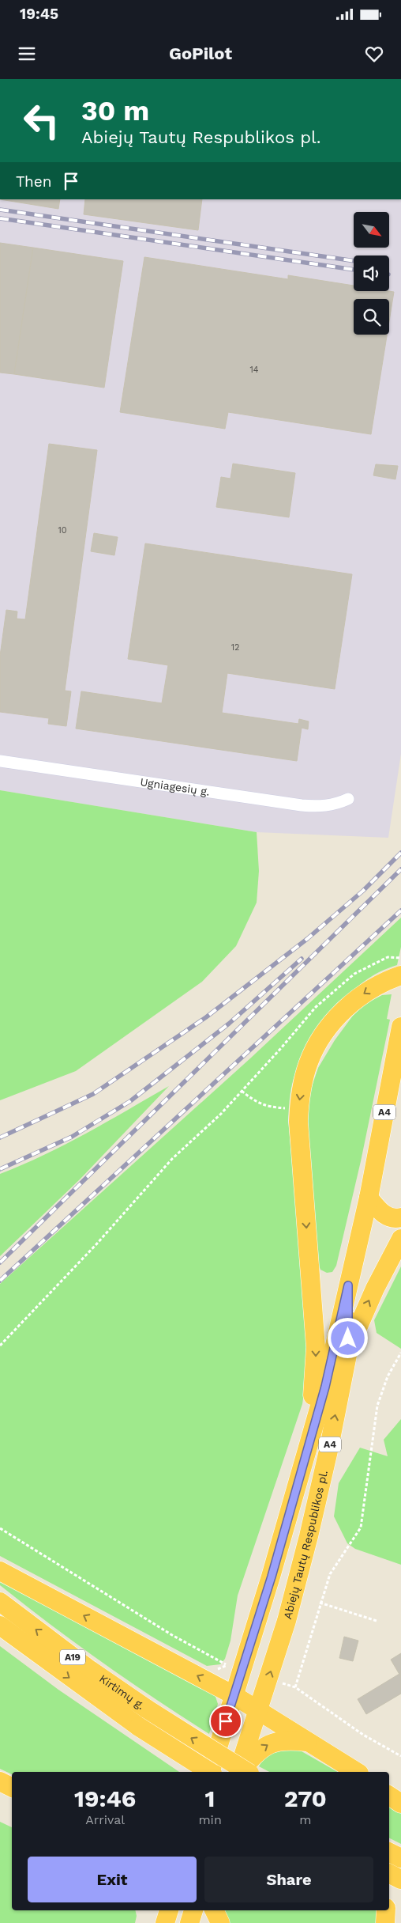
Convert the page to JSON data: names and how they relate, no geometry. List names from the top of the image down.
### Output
{
  "streets": {
    "highway": [
      "A4",
      "Abiejų Tautų Respublikos pl.",
      "A19",
      "Kirtimų g."
    ],
    "street": ["Ugniagesių g."]
  },
  "house_numbers": ["14", "10", "12"],
  "north": "bottom right",
  "page": {
    "status": "19:45",
    "header": "GoPilot",
    "turn": ["30 m", "Abiejų Tautų Respublikos pl."],
    "then": "Then",
    "eta": [
      "19:46",
      "Arrival",
      "1",
      "min",
      "270",
      "m"
    ],
    "buttons": ["Exit", "Share"]
  }
}
